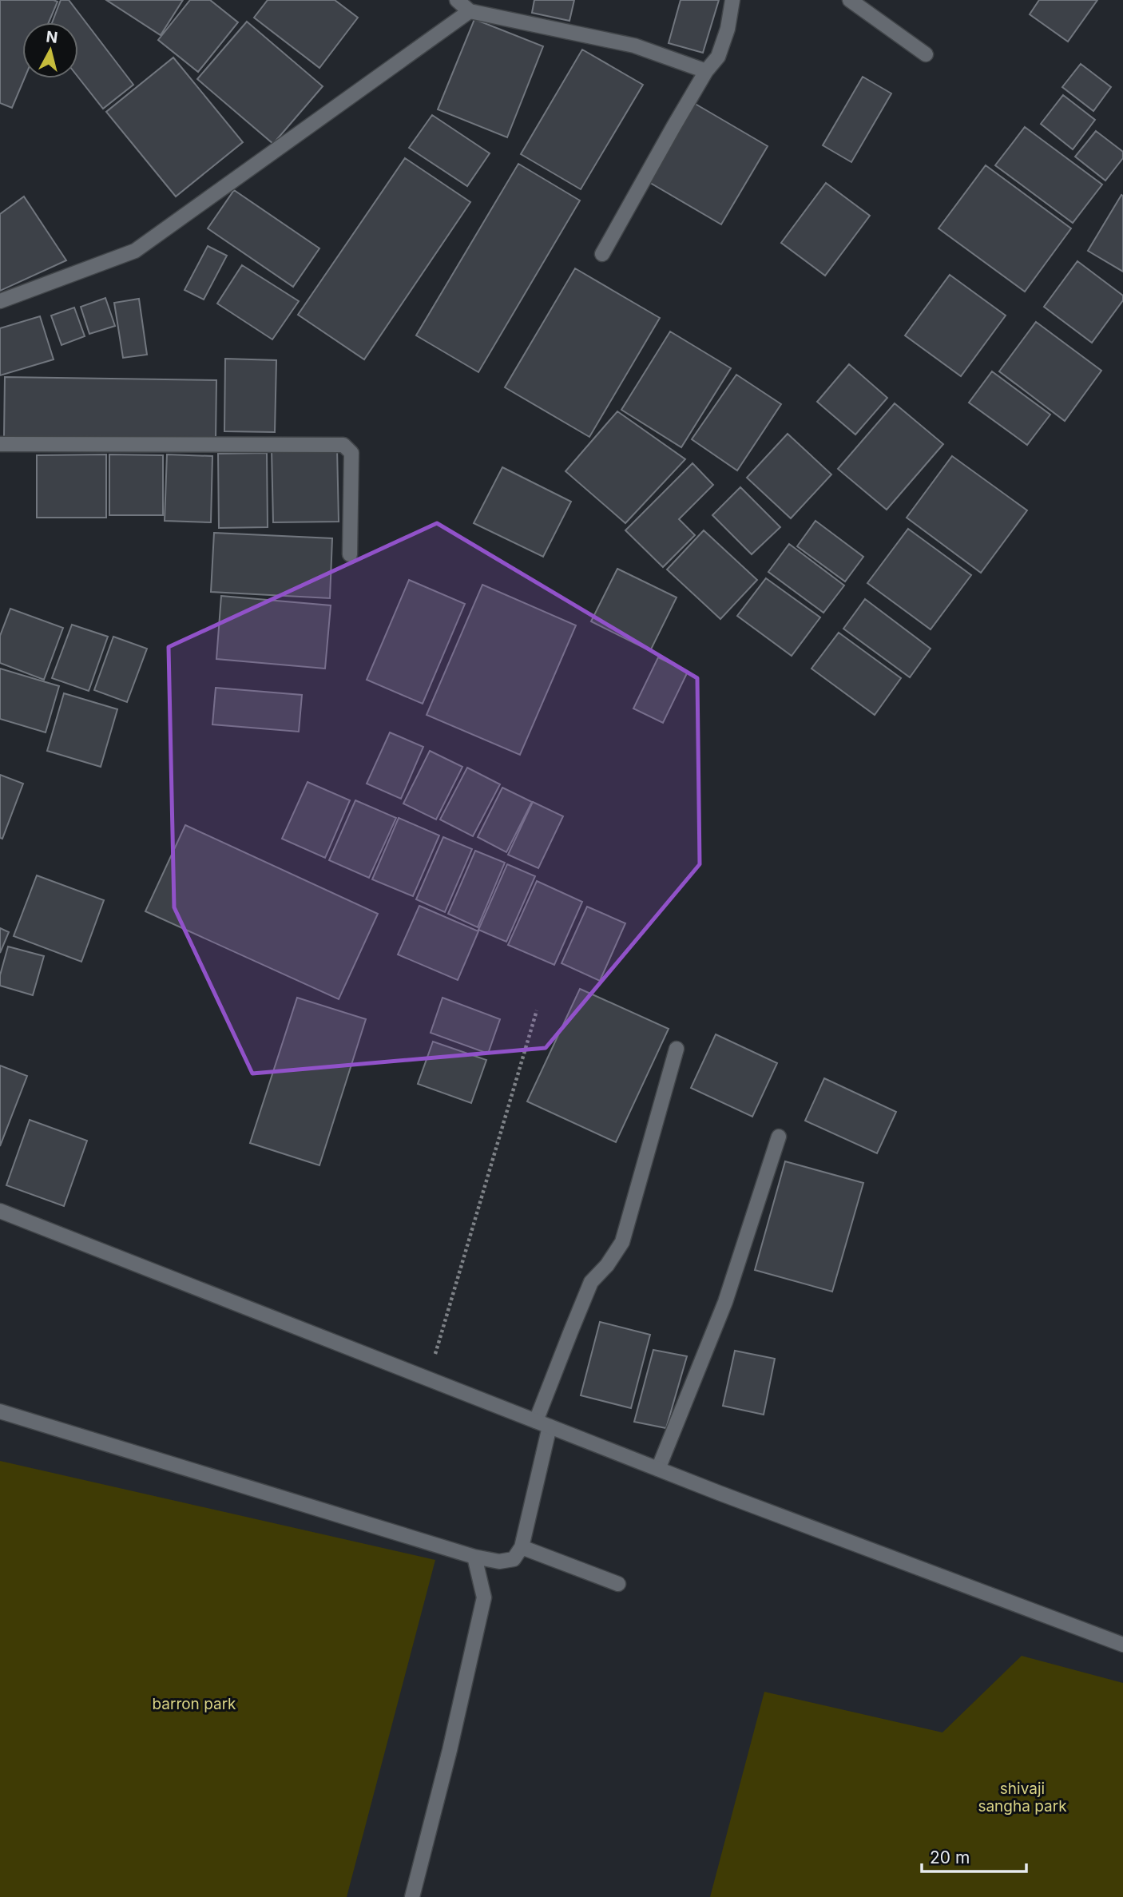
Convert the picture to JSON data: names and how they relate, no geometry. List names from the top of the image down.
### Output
{
  "parks": ["barron park", "shivaji sangha park"],
  "scale_bar": "20 m",
  "north": "top"
}
